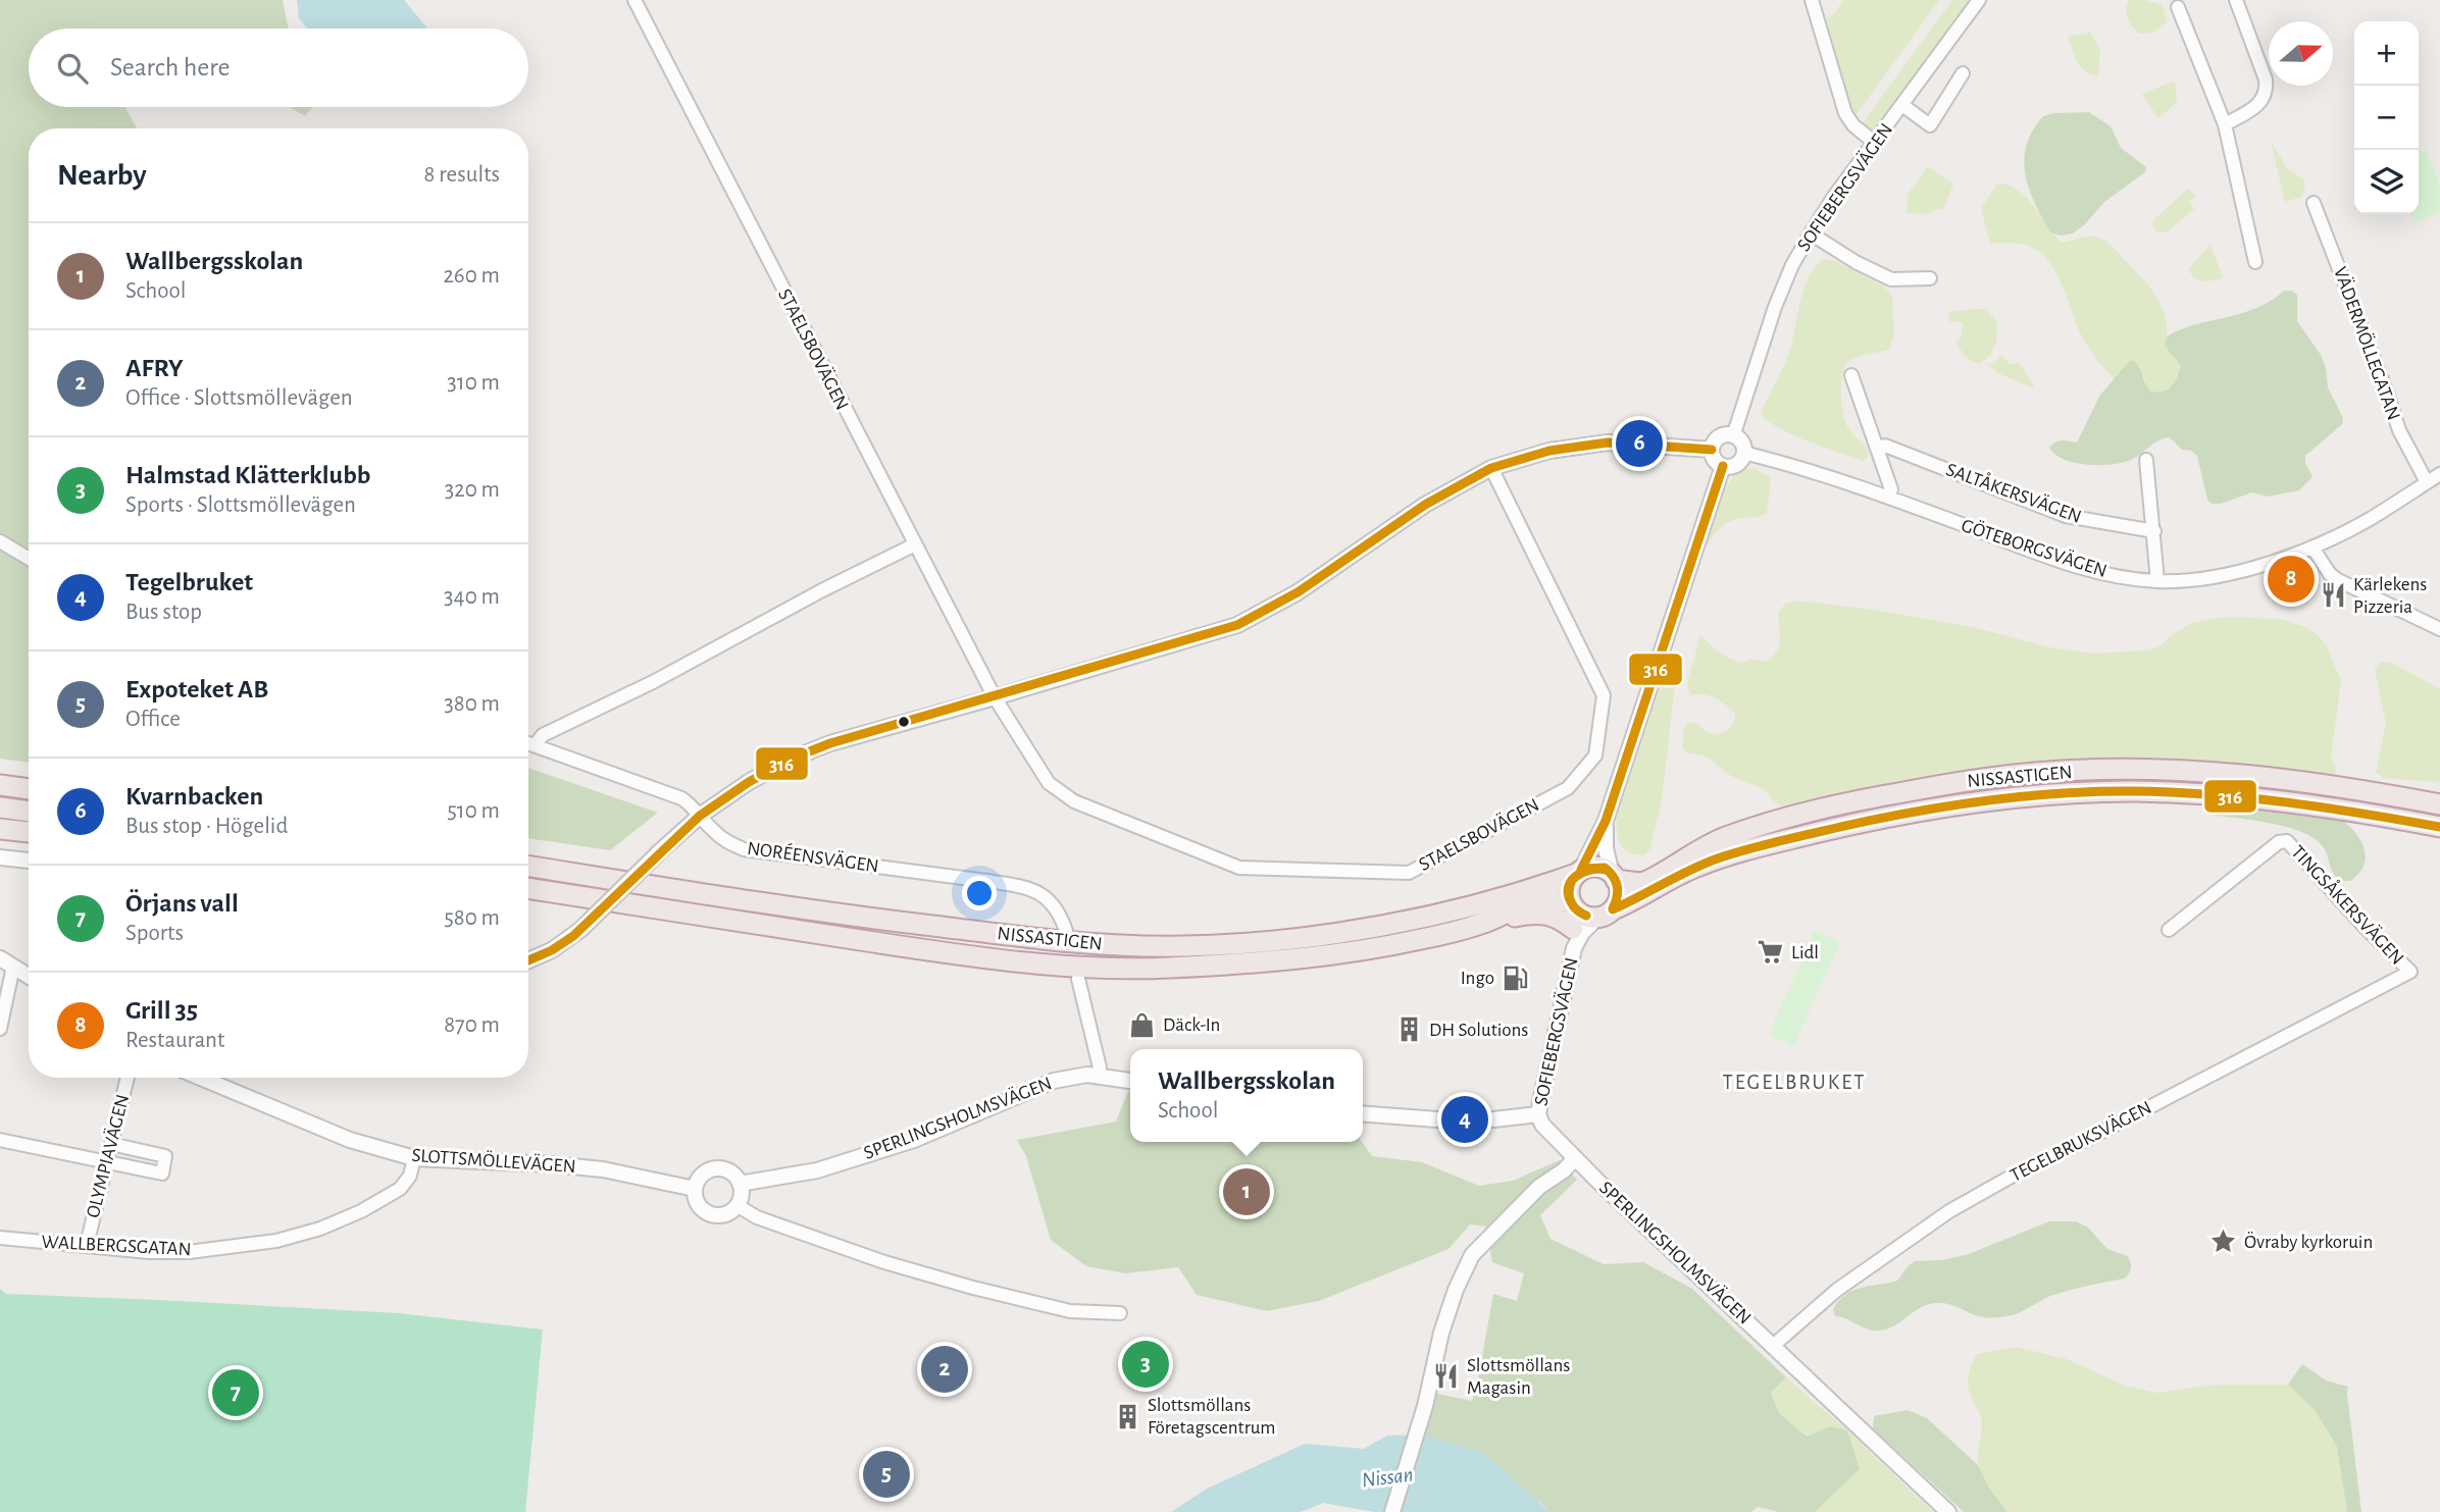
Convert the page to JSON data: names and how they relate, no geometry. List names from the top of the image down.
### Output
{
  "streets": {
    "highway": ["NISSASTIGEN"],
    "street": [
      "SOFIEBERGSVÄGEN",
      "VÄDERMÖLLEGATAN",
      "STAELSBOVÄGEN",
      "SALTÅKERSVÄGEN",
      "GÖTEBORGSVÄGEN",
      "NORÉENSVÄGEN",
      "TINGSÅKERSVÄGEN",
      "SPERLINGSHOLMSVÄGEN",
      "TEGELBRUKSVÄGEN",
      "OLYMPIAVÄGEN",
      "SLOTTSMÖLLEVÄGEN",
      "WALLBERGSGATAN"
    ]
  },
  "crossings": [
    ["SOFIEBERGSVÄGEN", "GÖTEBORGSVÄGEN"],
    ["SOFIEBERGSVÄGEN", "NISSASTIGEN"],
    ["SOFIEBERGSVÄGEN", "SPERLINGSHOLMSVÄGEN"],
    ["VÄDERMÖLLEGATAN", "GÖTEBORGSVÄGEN"],
    ["TINGSÅKERSVÄGEN", "TEGELBRUKSVÄGEN"],
    ["SPERLINGSHOLMSVÄGEN", "TEGELBRUKSVÄGEN"],
    ["SPERLINGSHOLMSVÄGEN", "SLOTTSMÖLLEVÄGEN"],
    ["OLYMPIAVÄGEN", "WALLBERGSGATAN"],
    ["SLOTTSMÖLLEVÄGEN", "WALLBERGSGATAN"]
  ],
  "districts": ["TEGELBRUKET"],
  "water": ["Nissan"],
  "places": {
    "restaurant": ["Kärlekens Pizzeria", "Slottsmöllans Magasin"],
    "supermarket": ["Lidl"],
    "fuel station": ["Ingo"],
    "shop": ["Däck-In"],
    "building": ["DH Solutions", "Slottsmöllans Företagscentrum"],
    "place": ["Övraby kyrkoruin"]
  },
  "lines": ["transit line 316"],
  "north": "right",
  "page": {
    "map_buttons": ["+", "−"],
    "search": "Search here",
    "heading": ["Nearby", "8 results"],
    "list": [
      {
        "mark": "1",
        "name": "Wallbergsskolan",
        "note": "School",
        "value": "260 m"
      },
      {
        "mark": "2",
        "name": "AFRY",
        "note": "Office · Slottsmöllevägen",
        "value": "310 m"
      },
      {
        "mark": "3",
        "name": "Halmstad Klätterklubb",
        "note": "Sports · Slottsmöllevägen",
        "value": "320 m"
      },
      {
        "mark": "4",
        "name": "Tegelbruket",
        "note": "Bus stop",
        "value": "340 m"
      },
      {
        "mark": "5",
        "name": "Expoteket AB",
        "note": "Office",
        "value": "380 m"
      },
      {
        "mark": "6",
        "name": "Kvarnbacken",
        "note": "Bus stop · Högelid",
        "value": "510 m"
      },
      {
        "mark": "7",
        "name": "Örjans vall",
        "note": "Sports",
        "value": "580 m"
      },
      {
        "mark": "8",
        "name": "Grill 35",
        "note": "Restaurant",
        "value": "870 m"
      }
    ],
    "pins": [
      "6",
      "8",
      "4",
      "1",
      "3",
      "2",
      "7",
      "5"
    ],
    "popup": ["Wallbergsskolan", "School"]
  }
}
